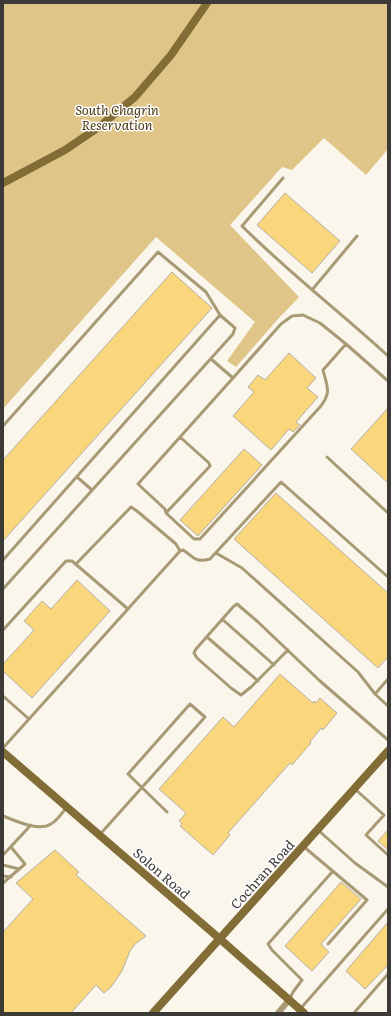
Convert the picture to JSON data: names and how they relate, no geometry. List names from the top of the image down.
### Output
{
  "streets": {
    "street": ["Solon Road", "Cochran Road"]
  },
  "crossings": [
    ["Solon Road", "Cochran Road"]
  ],
  "parks": ["South Chagrin Reservation"]
}
